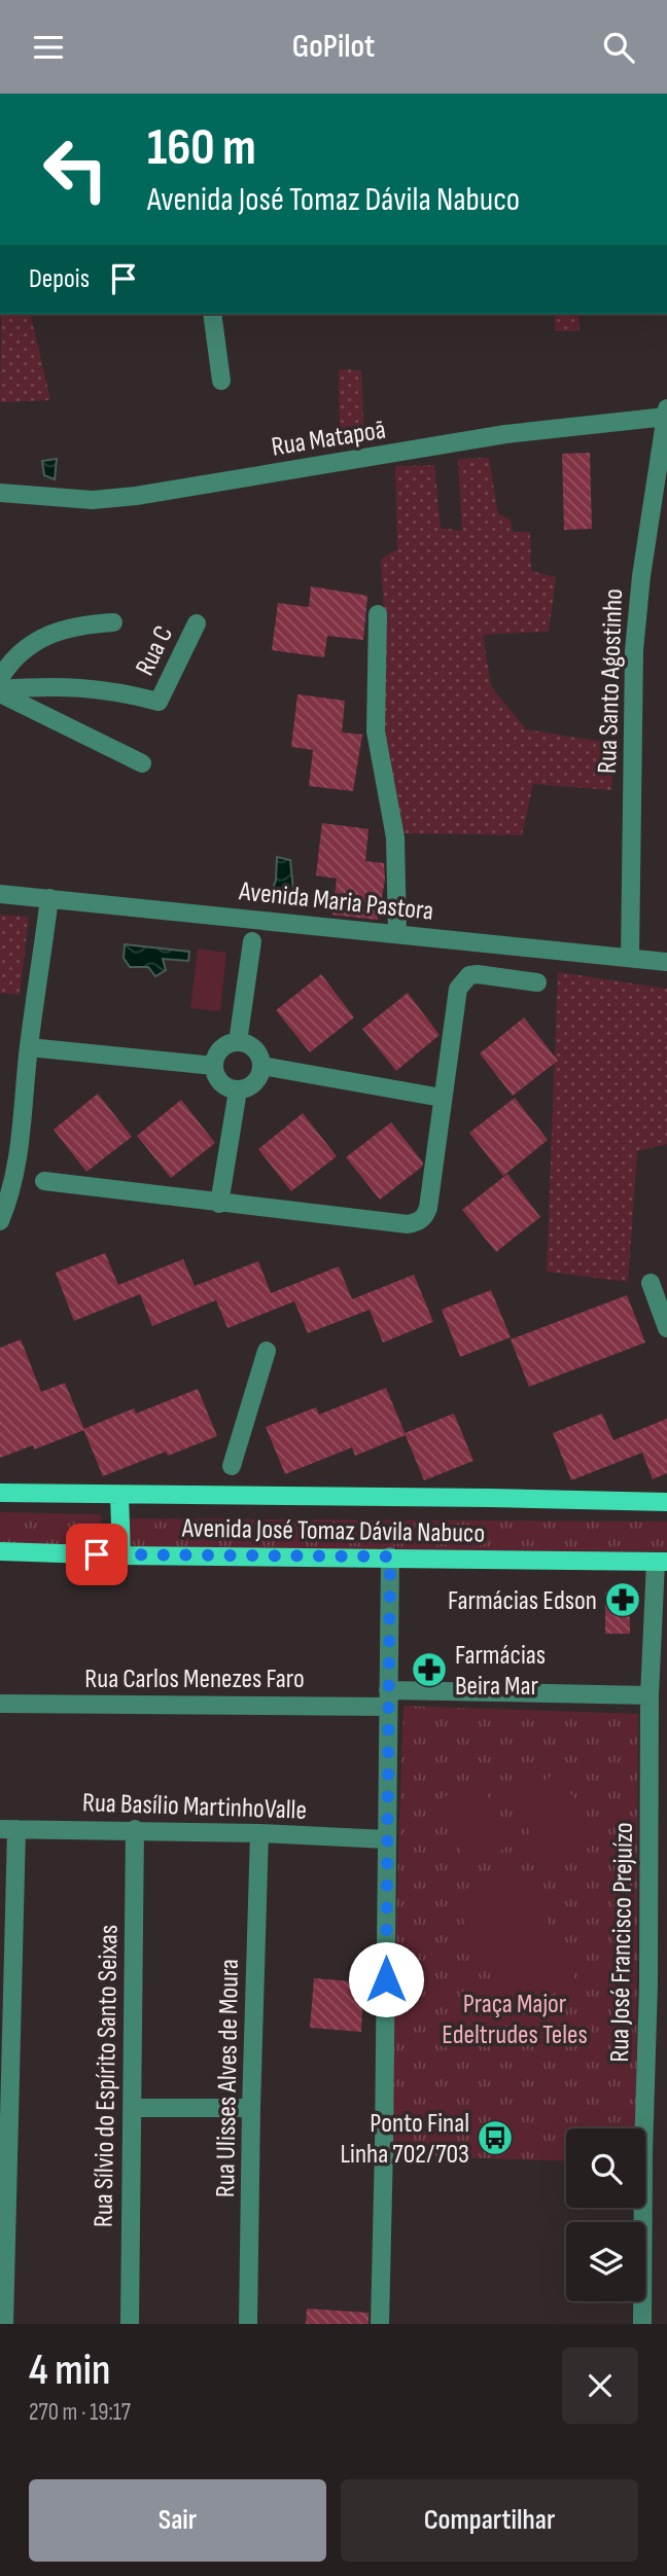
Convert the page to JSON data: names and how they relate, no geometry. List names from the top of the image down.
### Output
{
  "streets": {
    "main road": ["Avenida José Tomaz Dávila Nabuco"],
    "street": [
      "Rua Matapoã",
      "Rua C",
      "Rua Santo Agostinho",
      "Avenida Maria Pastora",
      "Rua Carlos Menezes Faro",
      "Rua Basílio MartinhoValle",
      "Rua José Francisco Prejuízo",
      "Rua Sílvio do Espírito Santo Seixas",
      "Rua Ulisses Alves de Moura"
    ]
  },
  "crossings": [
    ["Rua Matapoã", "Rua Santo Agostinho"],
    ["Rua Santo Agostinho", "Avenida Maria Pastora"],
    ["Avenida José Tomaz Dávila Nabuco", "Rua José Francisco Prejuízo"],
    ["Rua Carlos Menezes Faro", "Rua José Francisco Prejuízo"],
    ["Rua Basílio MartinhoValle", "Rua Sílvio do Espírito Santo Seixas"],
    ["Rua Basílio MartinhoValle", "Rua Ulisses Alves de Moura"]
  ],
  "parks": ["Praça Major Edeltrudes Teles"],
  "places": {
    "pharmacy": ["Farmácias Edson", "Farmácias Beira Mar"],
    "bus stop": ["Ponto Final Linha 702/703"]
  },
  "page": {
    "header": "GoPilot",
    "turn": ["160 m", "Avenida José Tomaz Dávila Nabuco"],
    "then": "Depois",
    "heading": ["4 min", "270 m · 19:17"],
    "buttons": ["Sair", "Compartilhar"]
  }
}
